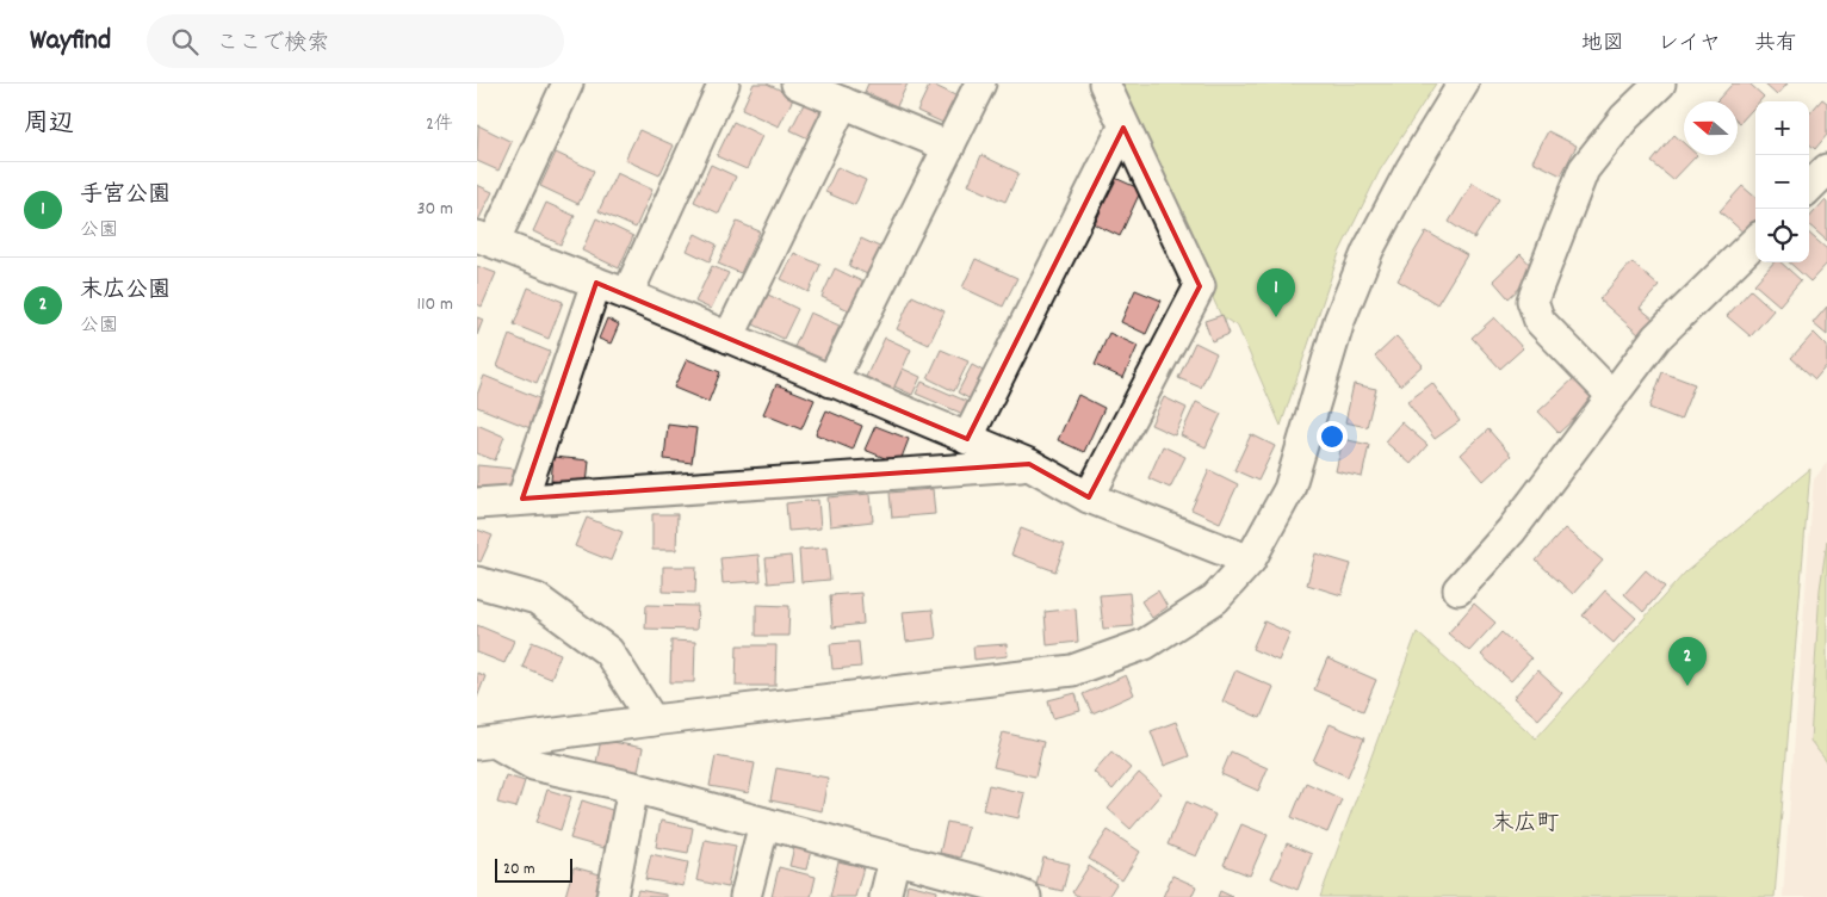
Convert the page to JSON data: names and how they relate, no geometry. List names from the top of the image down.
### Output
{
  "districts": ["末広町"],
  "scale_bar": "20 m",
  "north": "left",
  "page": {
    "header": "Wayfind",
    "search": "ここで検索",
    "nav": ["地図", "レイヤ", "共有"],
    "heading": ["周辺", "2件"],
    "map_buttons": ["+", "−"],
    "list": [
      {
        "mark": "1",
        "name": "手宮公園",
        "note": "公園",
        "value": "30 m"
      },
      {
        "mark": "2",
        "name": "末広公園",
        "note": "公園",
        "value": "110 m"
      }
    ],
    "pins": ["1", "2"],
    "scale": "20 m"
  }
}
